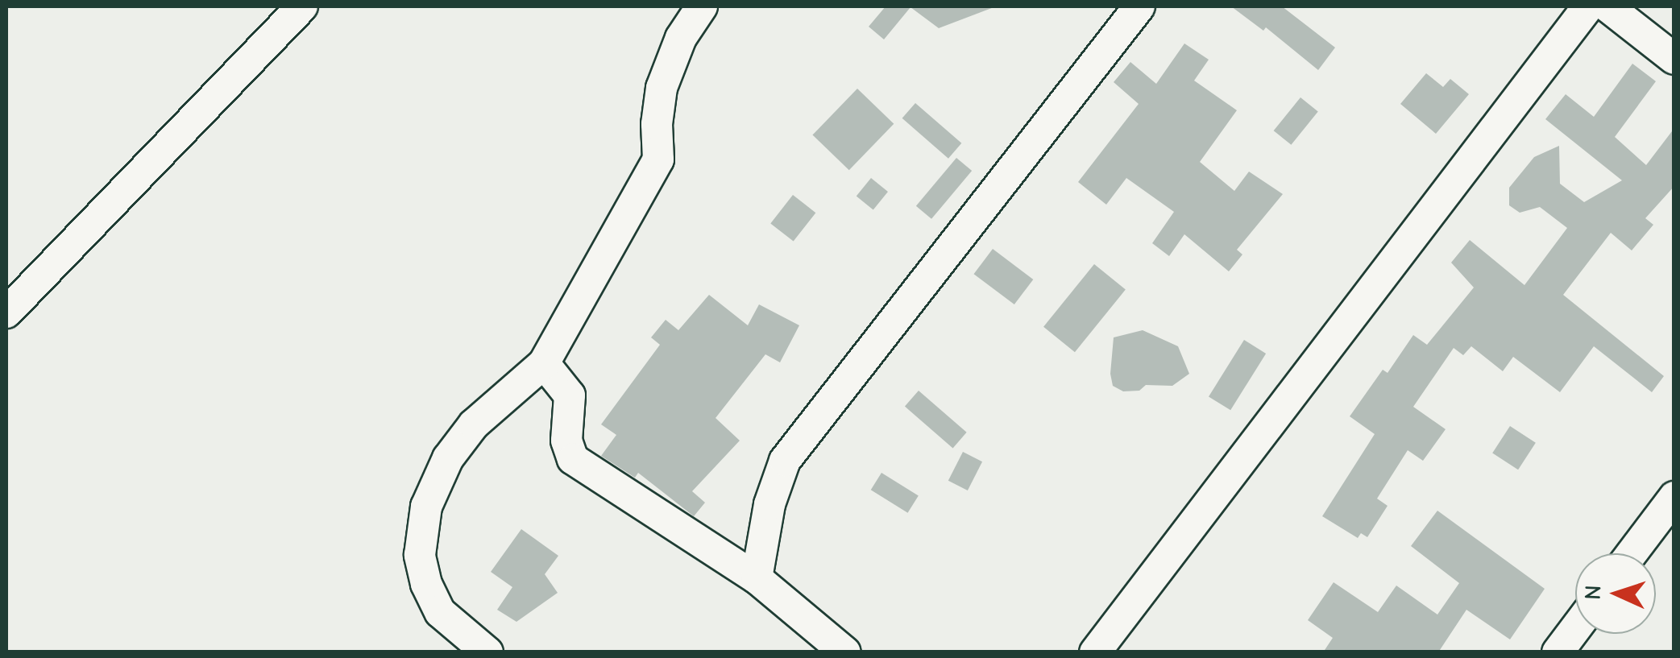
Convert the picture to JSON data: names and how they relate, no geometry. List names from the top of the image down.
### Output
{
  "north": "left"
}
